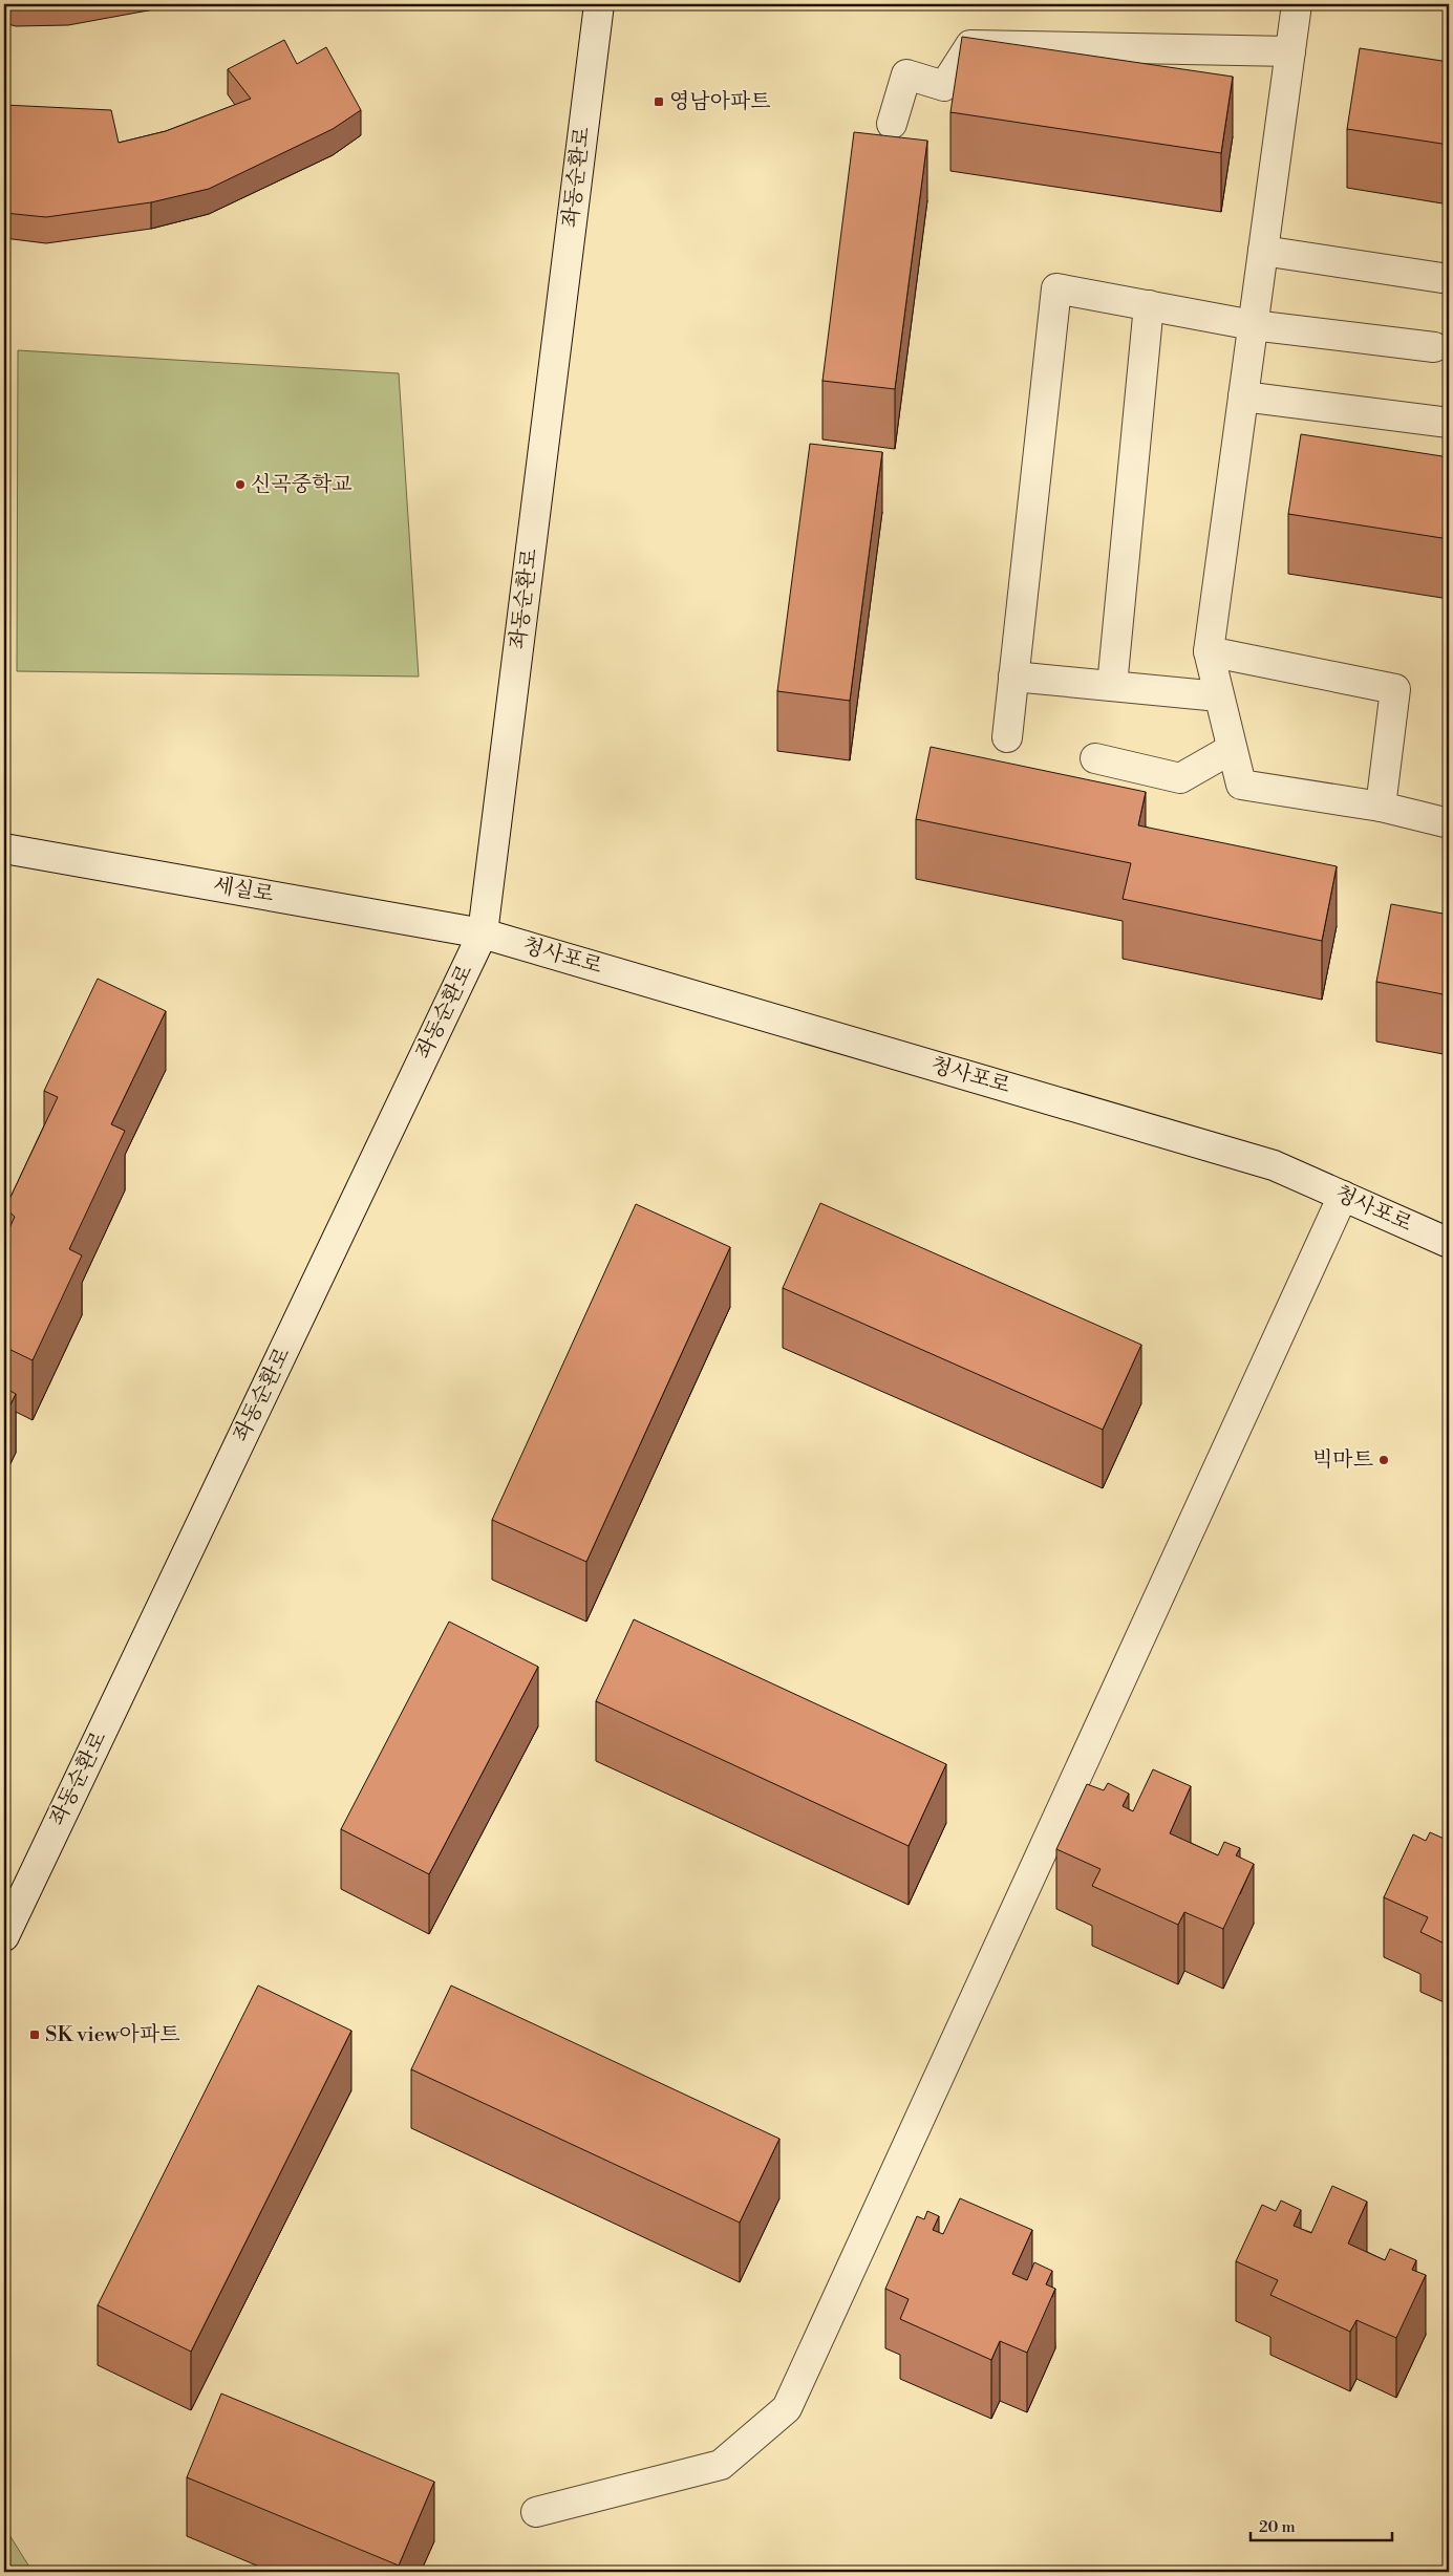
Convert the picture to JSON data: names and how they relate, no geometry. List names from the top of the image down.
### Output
{
  "streets": {
    "street": ["좌동순환로", "세실로", "청사포로"]
  },
  "crossings": [
    ["좌동순환로", "세실로"],
    ["좌동순환로", "청사포로"],
    ["세실로", "청사포로"]
  ],
  "places": {
    "transit": ["영남아파트", "SK view아파트"],
    "other": ["신곡중학교", "빅마트"]
  },
  "scale_bar": "20 m"
}
